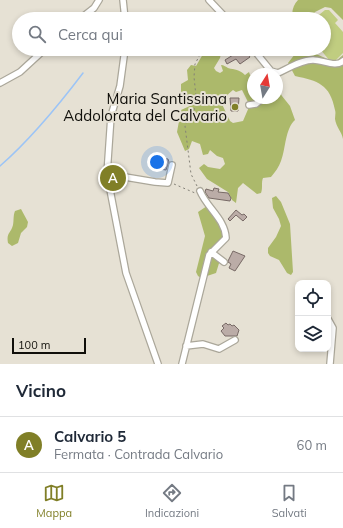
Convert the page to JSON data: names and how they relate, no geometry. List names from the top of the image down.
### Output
{
  "places": ["Maria Santissima Addolorata del Calvario"],
  "scale_bar": "100 m",
  "north": "top",
  "page": {
    "search": "Cerca qui",
    "pins": "A",
    "scale": "100 m",
    "heading": "Vicino",
    "list": [
      {
        "mark": "A",
        "name": "Calvario 5",
        "note": "Fermata · Contrada Calvario",
        "value": "60 m"
      }
    ],
    "nav": ["Mappa", "Indicazioni", "Salvati"]
  }
}
